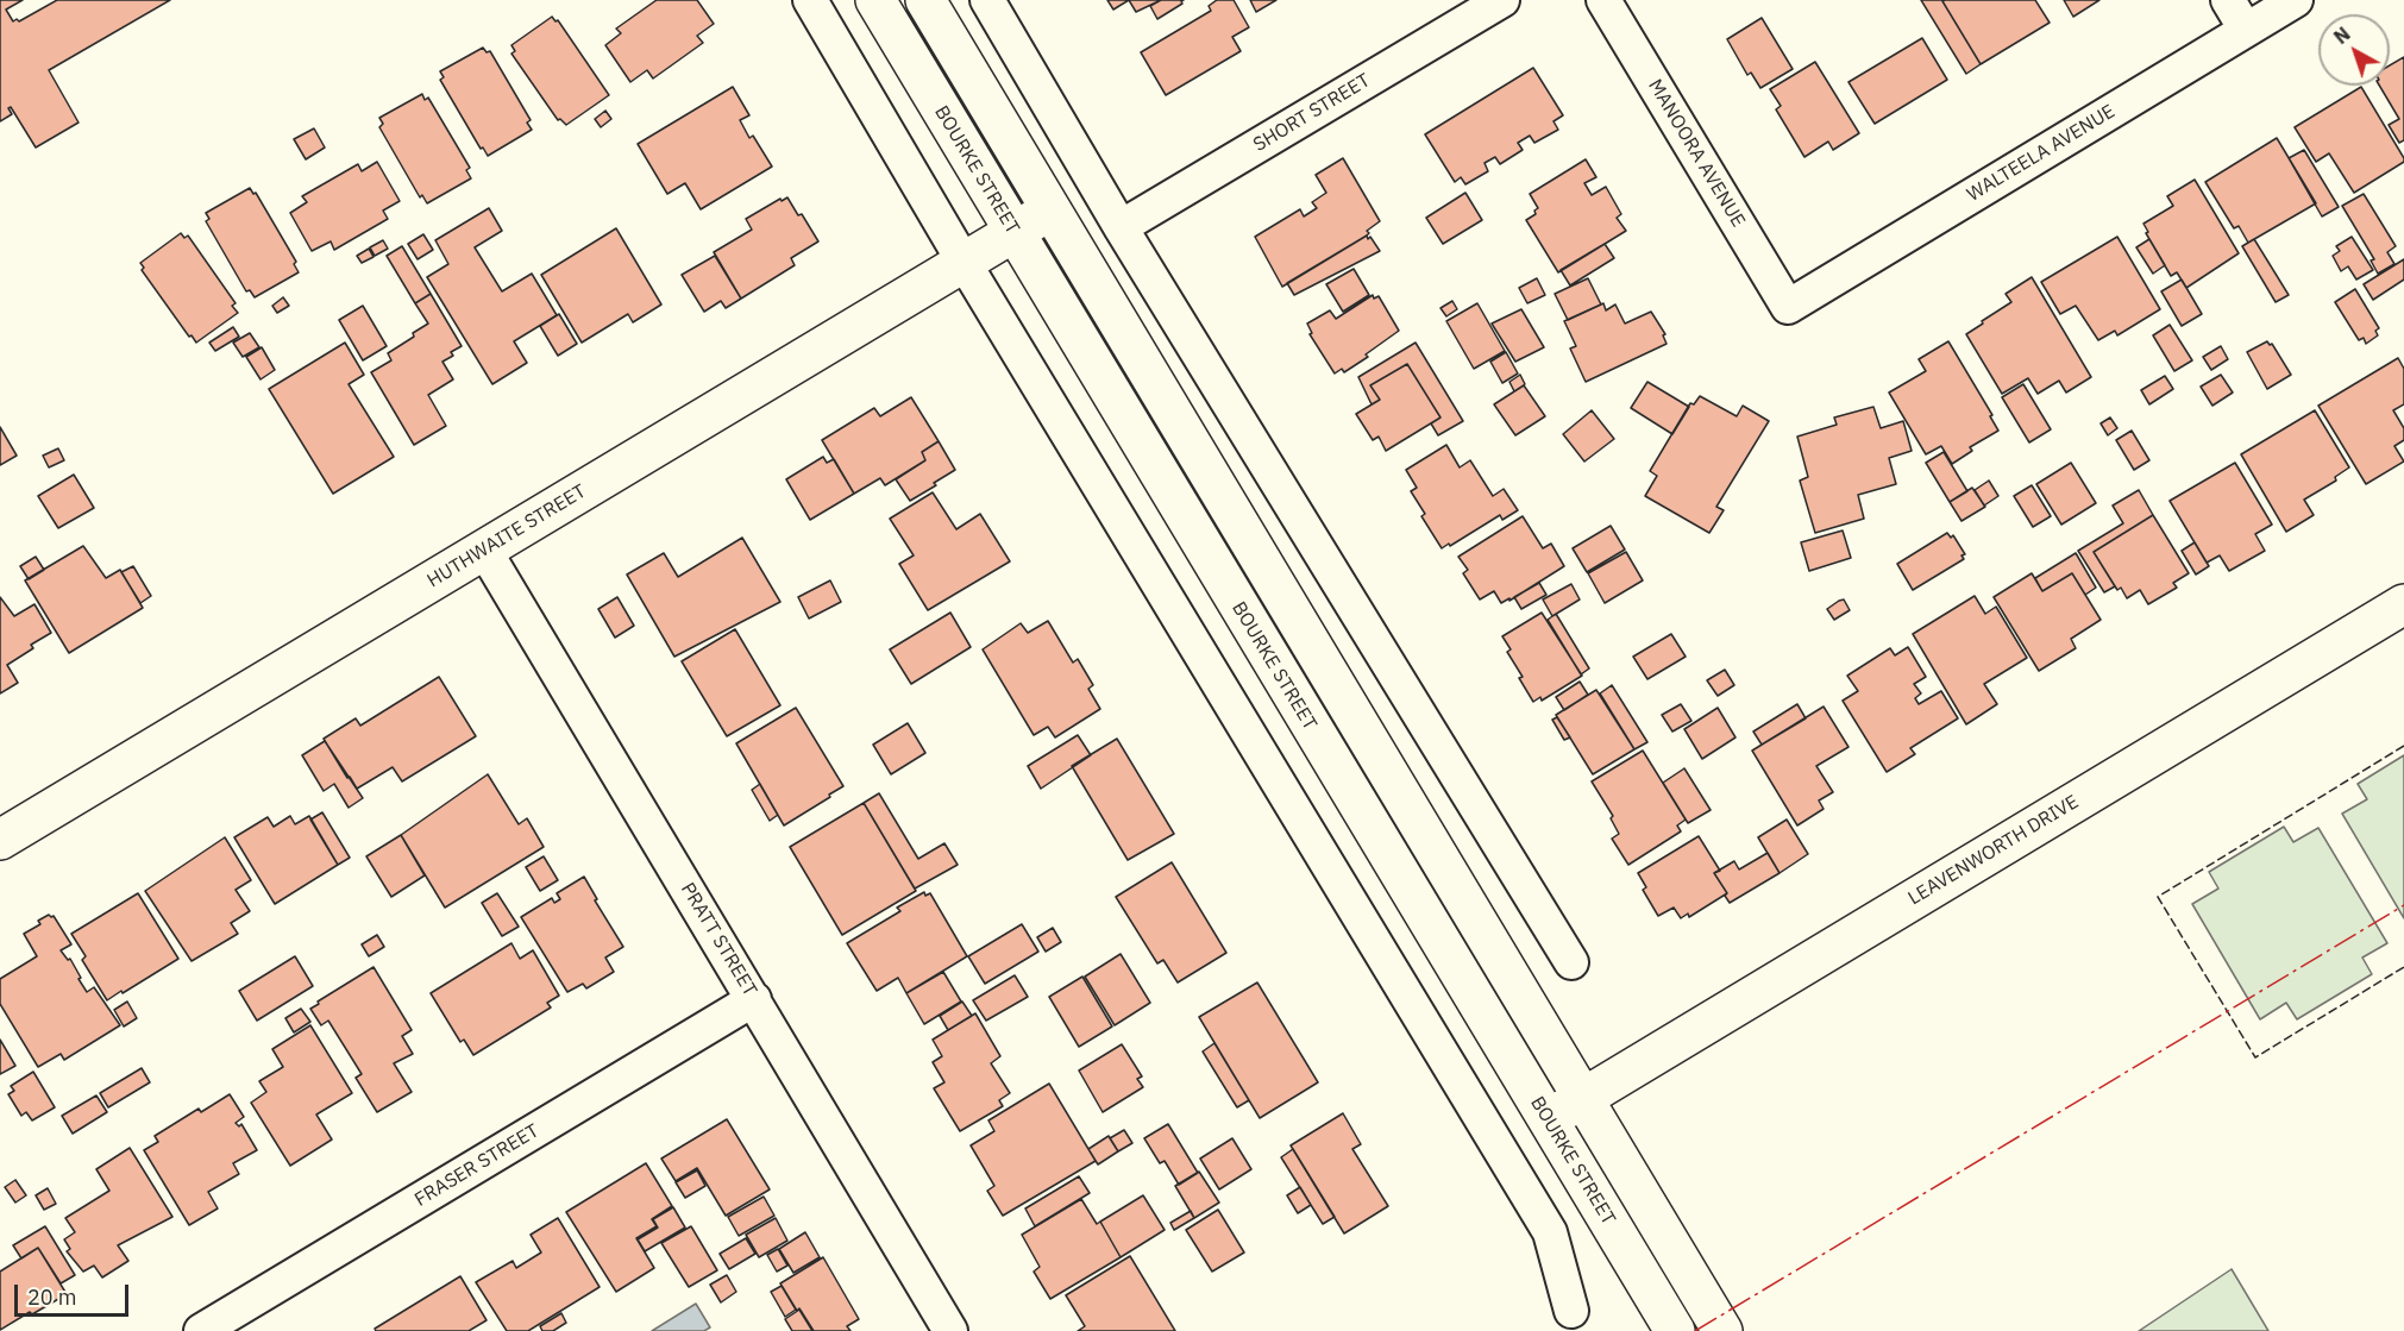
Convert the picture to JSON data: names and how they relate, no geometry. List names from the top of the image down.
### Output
{
  "streets": {
    "main road": ["BOURKE STREET", "HUTHWAITE STREET", "LEAVENWORTH DRIVE"],
    "street": [
      "SHORT STREET",
      "MANOORA AVENUE",
      "WALTEELA AVENUE",
      "PRATT STREET",
      "FRASER STREET"
    ]
  },
  "crossings": [
    ["MANOORA AVENUE", "WALTEELA AVENUE"],
    ["BOURKE STREET", "HUTHWAITE STREET"],
    ["BOURKE STREET", "LEAVENWORTH DRIVE"],
    ["HUTHWAITE STREET", "PRATT STREET"],
    ["PRATT STREET", "FRASER STREET"]
  ],
  "scale_bar": "20 m",
  "north": "top left"
}
